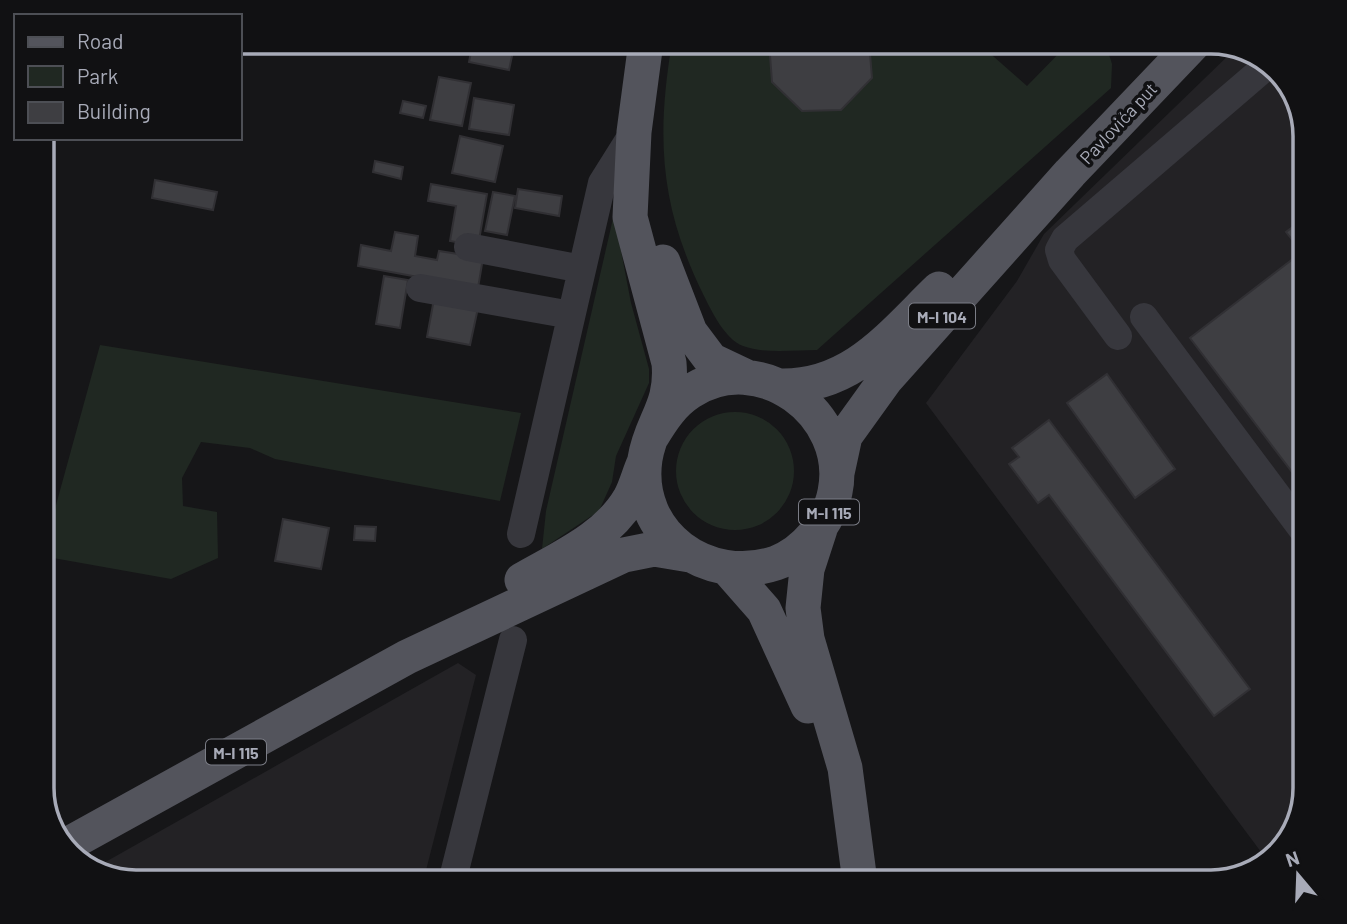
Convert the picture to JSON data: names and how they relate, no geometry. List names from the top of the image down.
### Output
{
  "streets": {
    "main road": ["Pavlovića put", "M-I 104", "M-I 115"]
  },
  "crossings": [
    ["Pavlovića put", "M-I 104"],
    ["M-I 104", "M-I 115"]
  ],
  "legend": ["Road", "Park", "Building"],
  "north": "top"
}
